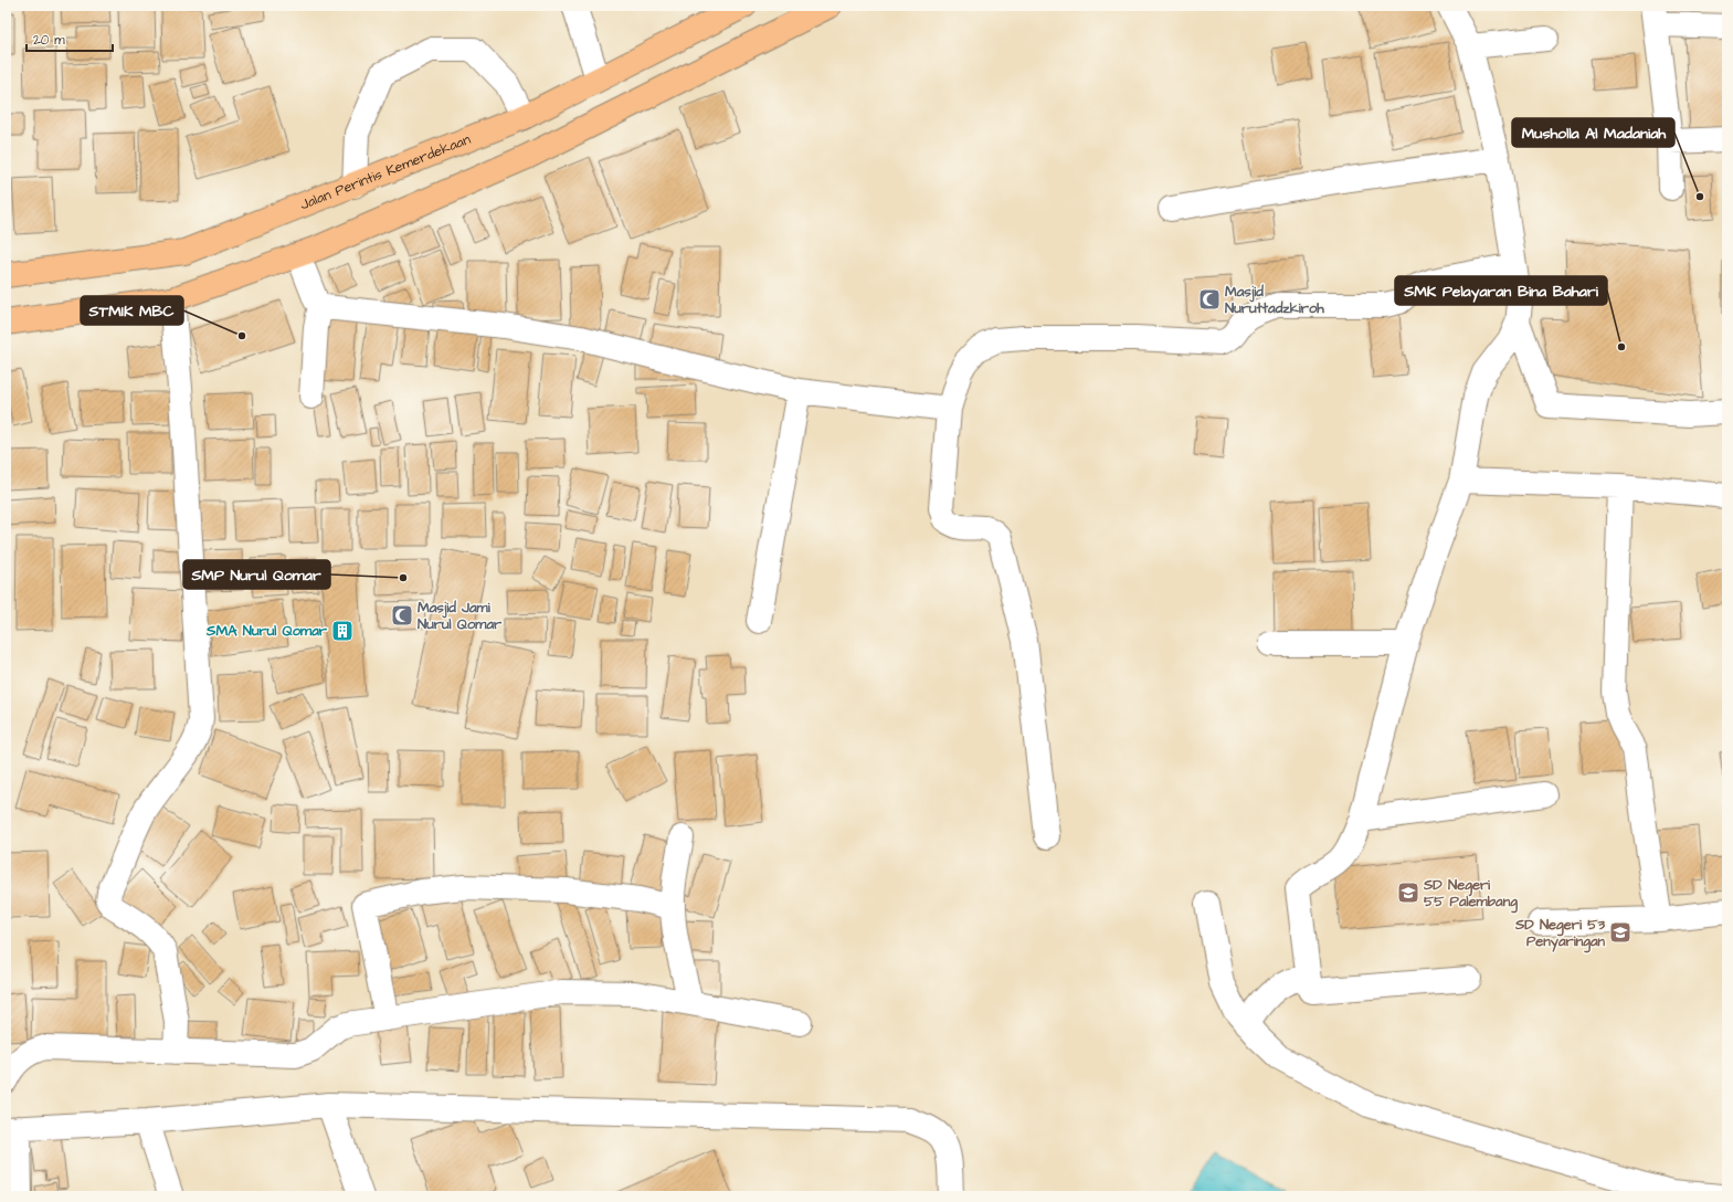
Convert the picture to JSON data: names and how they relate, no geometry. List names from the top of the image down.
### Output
{
  "streets": {
    "highway": ["Jalan Perintis Kemerdekaan"]
  },
  "places": {
    "other": [
      "Musholla Al Madaniah",
      "STMIK MBC",
      "SMK Pelayaran Bina Bahari",
      "SMP Nurul Qomar"
    ],
    "mosque": ["Masjid Nuruttadzkiroh", "Masjid Jami Nurul Qomar"],
    "building": ["SMA Nurul Qomar"],
    "school or university": ["SD Negeri 55 Palembang", "SD Negeri 53 Penyaringan"]
  },
  "scale_bar": "20 m"
}
